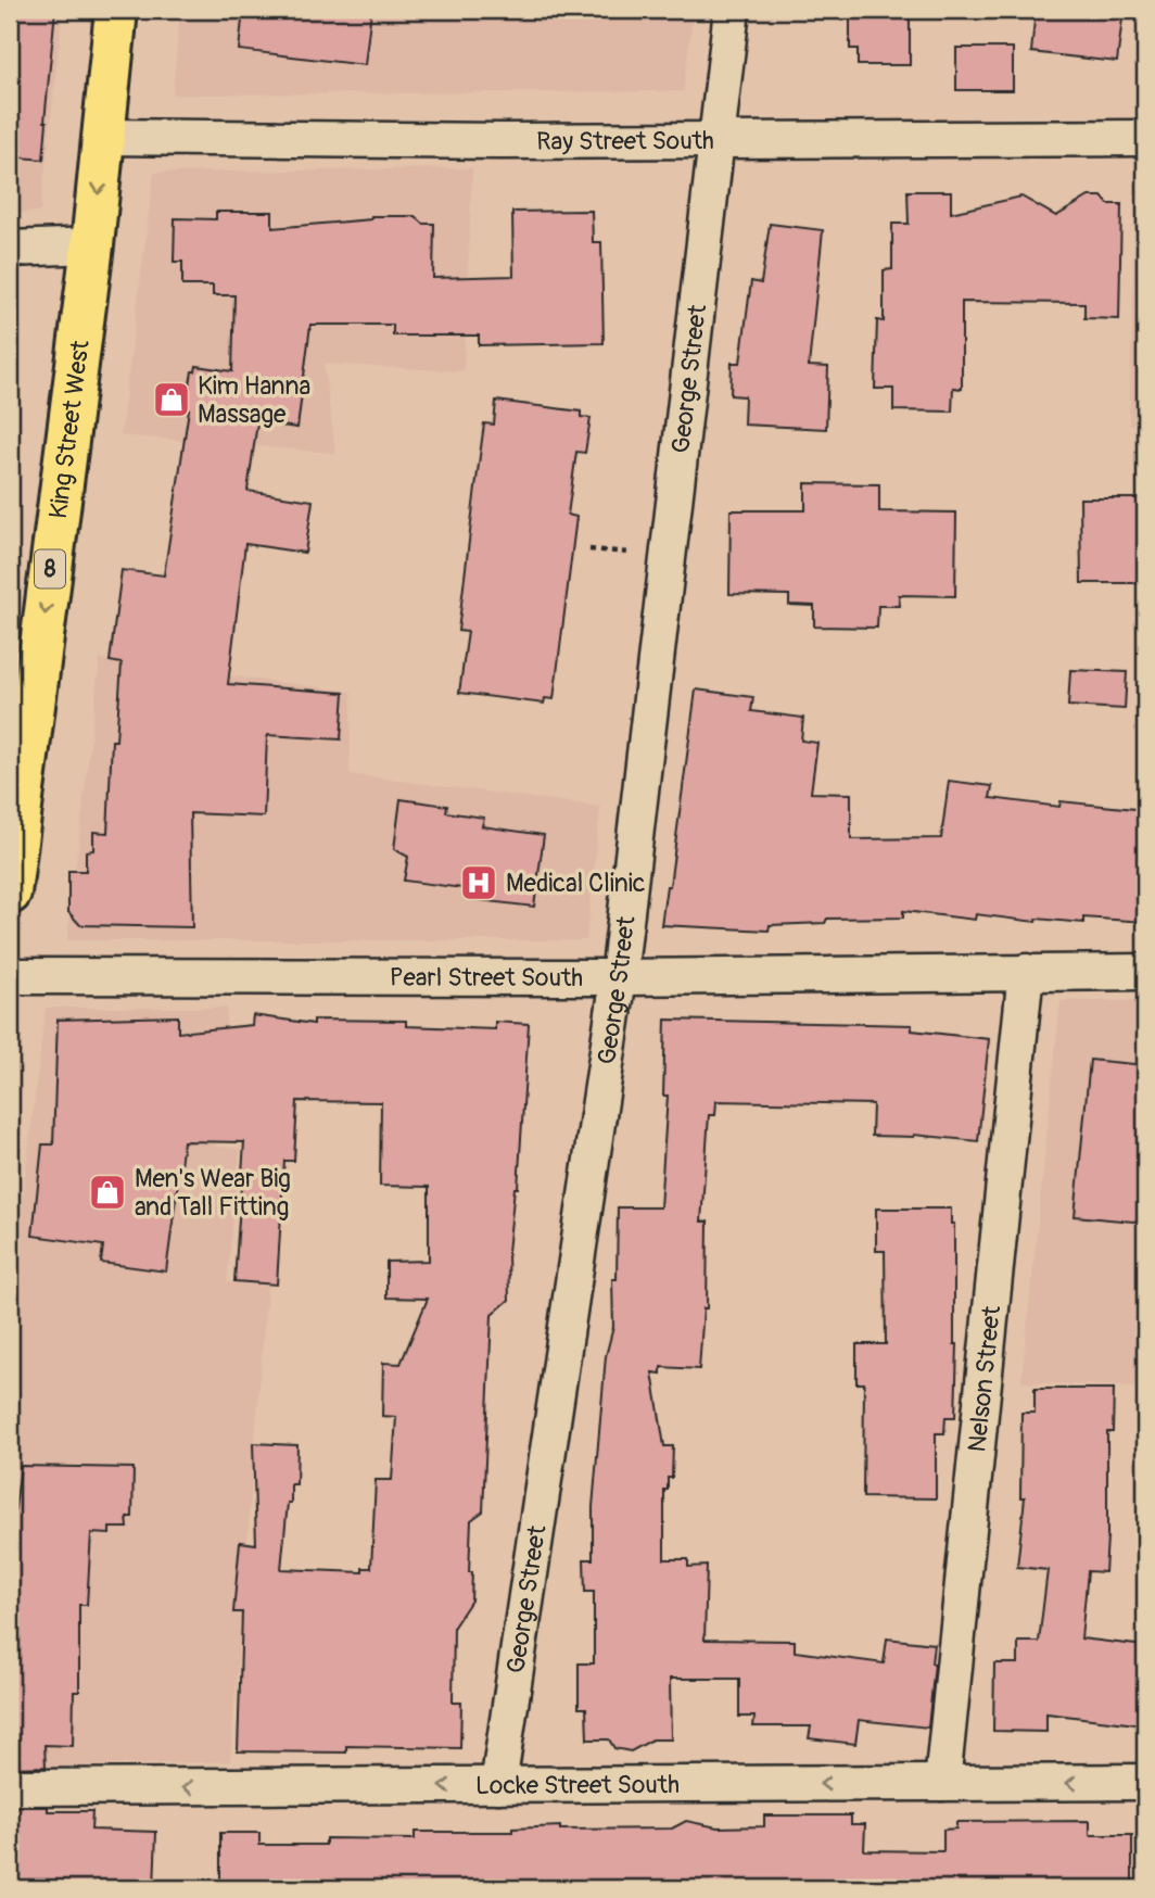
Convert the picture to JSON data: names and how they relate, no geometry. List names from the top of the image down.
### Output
{
  "streets": {
    "main road": ["King Street West", "8"],
    "street": [
      "Ray Street South",
      "George Street",
      "Pearl Street South",
      "Nelson Street",
      "Locke Street South"
    ]
  },
  "crossings": [
    ["Ray Street South", "George Street"],
    ["Ray Street South", "King Street West"],
    ["George Street", "Pearl Street South"],
    ["George Street", "Locke Street South"],
    ["Pearl Street South", "Nelson Street"],
    ["Nelson Street", "Locke Street South"]
  ],
  "one_way": ["King Street West", "Locke Street South"],
  "places": {
    "shop": ["Kim Hanna Massage", "Men's Wear Big and Tall Fitting"],
    "hospital": ["Medical Clinic"]
  }
}
